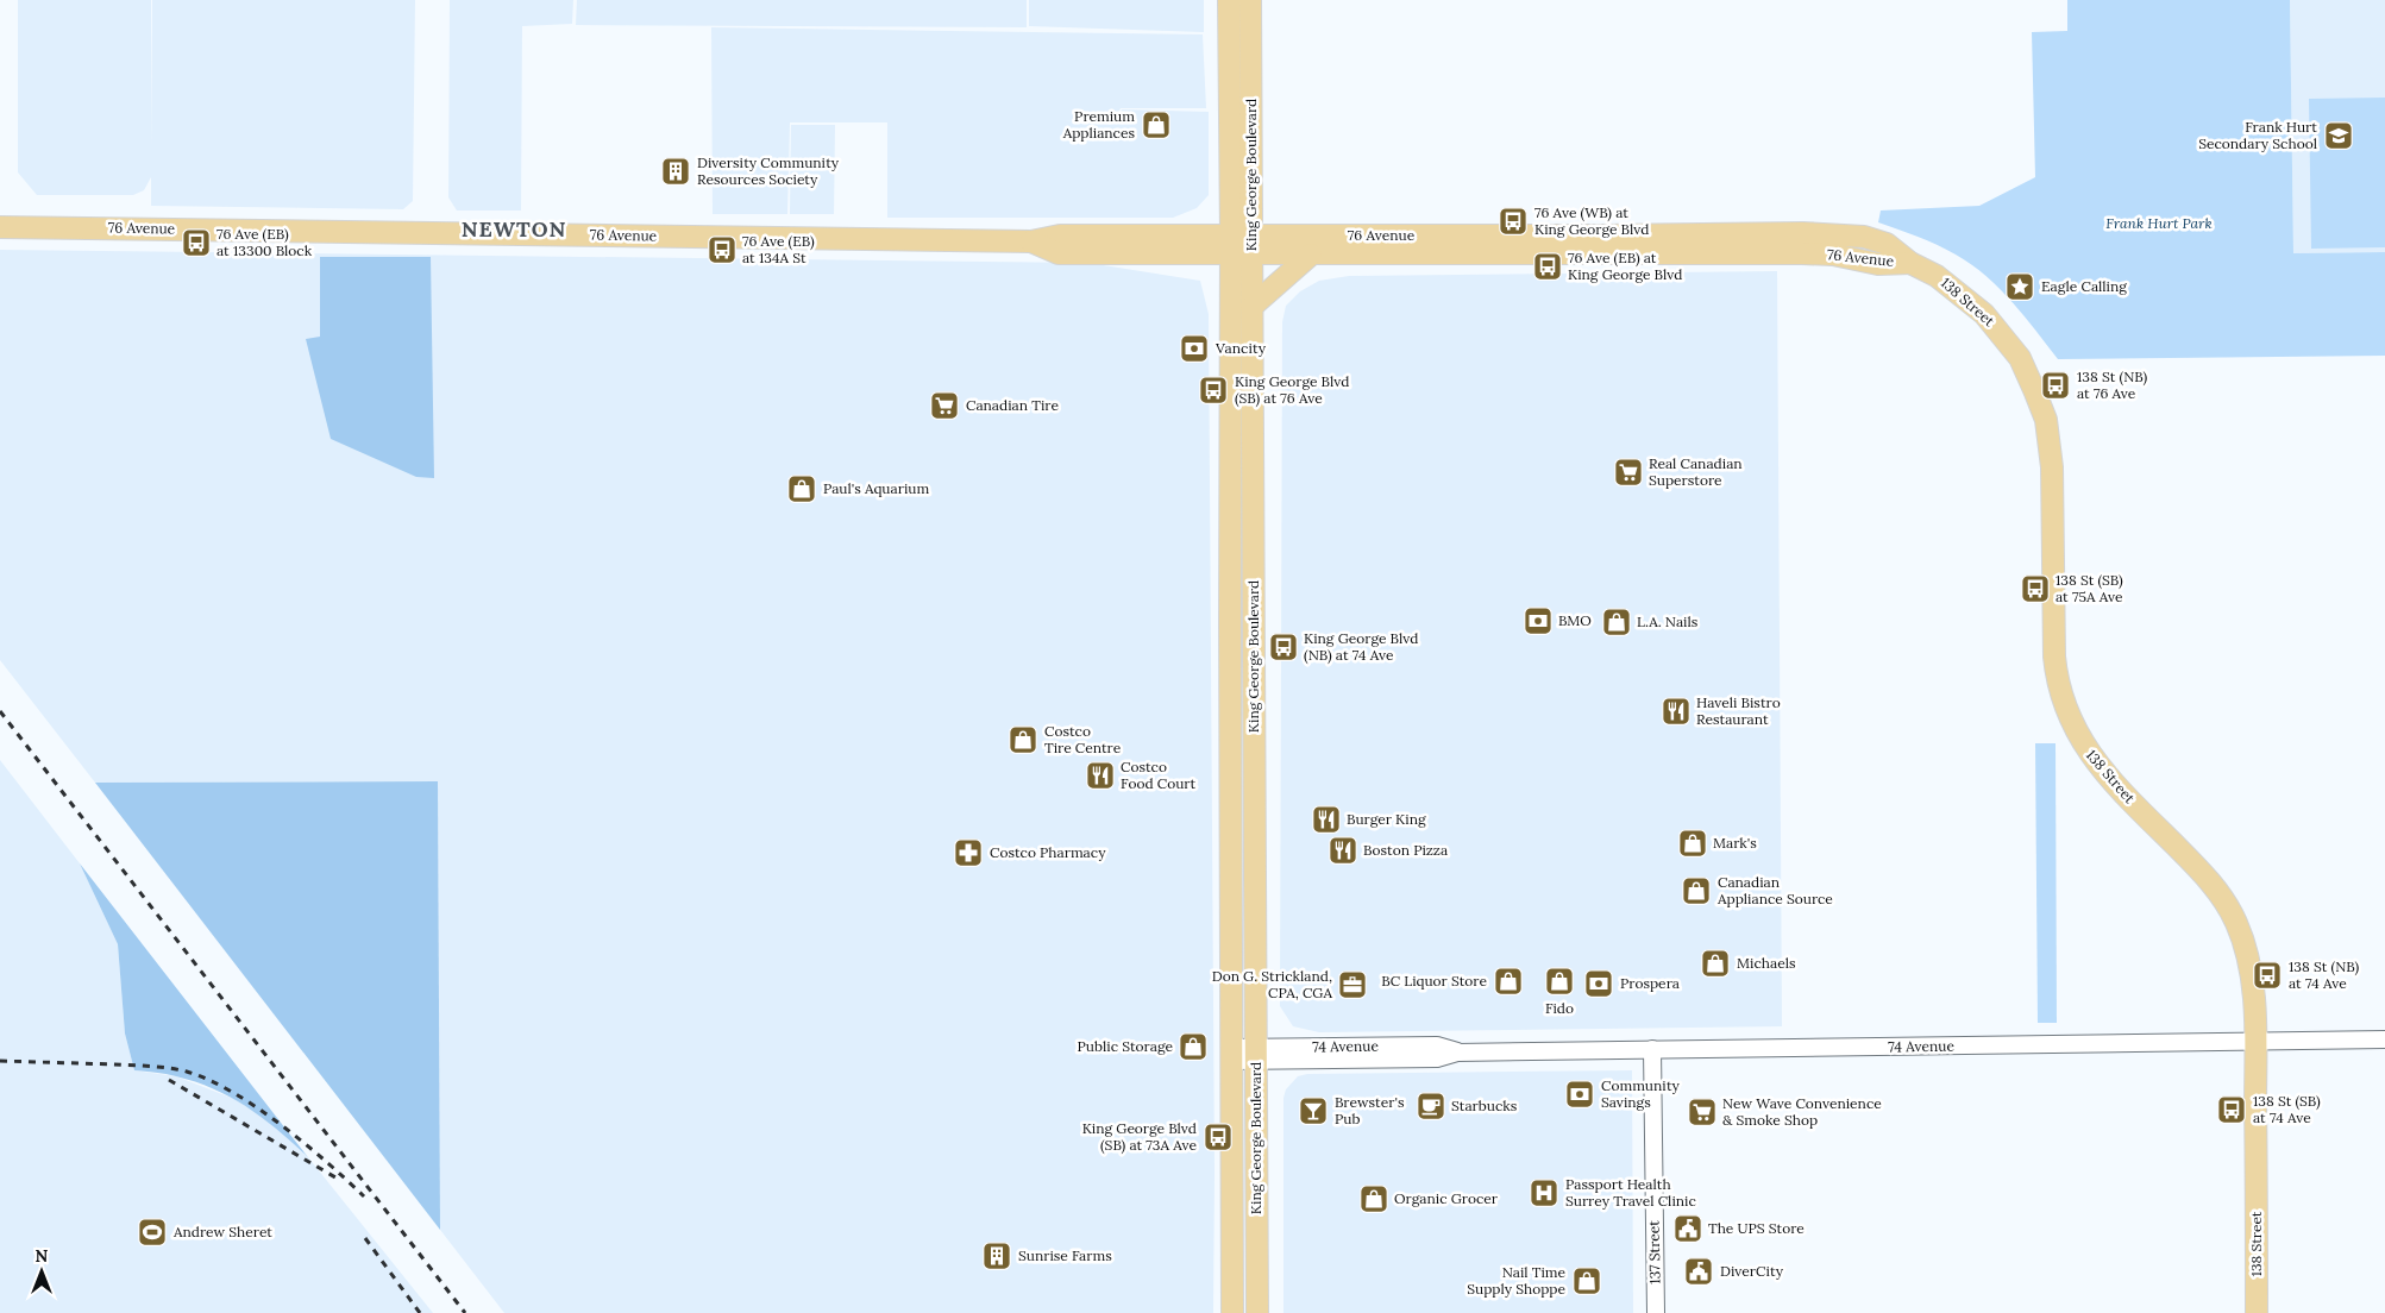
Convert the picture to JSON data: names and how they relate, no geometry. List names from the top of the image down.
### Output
{
  "streets": {
    "main road": ["King George Boulevard", "76 Avenue", "138 Street"],
    "street": ["74 Avenue", "137 Street"]
  },
  "crossings": [
    ["King George Boulevard", "76 Avenue"],
    ["King George Boulevard", "74 Avenue"],
    ["76 Avenue", "138 Street"],
    ["138 Street", "74 Avenue"],
    ["74 Avenue", "137 Street"]
  ],
  "districts": ["NEWTON"],
  "parks": ["Frank Hurt Park"],
  "places": {
    "shop": [
      "Premium Appliances",
      "Paul's Aquarium",
      "L.A. Nails",
      "Costco Tire Centre",
      "Mark's",
      "Canadian Appliance Source",
      "Michaels",
      "BC Liquor Store",
      "Fido",
      "Public Storage",
      "Organic Grocer",
      "Nail Time Supply Shoppe"
    ],
    "school or university": ["Frank Hurt Secondary School"],
    "building": ["Diversity Community Resources Society", "Sunrise Farms"],
    "bus stop": [
      "76 Ave (WB) at King George Blvd",
      "76 Ave (EB) at 13300 Block",
      "76 Ave (EB) at 134A St",
      "76 Ave (EB) at King George Blvd",
      "138 St (NB) at 76 Ave",
      "King George Blvd (SB) at 76 Ave",
      "138 St (SB) at 75A Ave",
      "King George Blvd (NB) at 74 Ave",
      "138 St (NB) at 74 Ave",
      "138 St (SB) at 74 Ave",
      "King George Blvd (SB) at 73A Ave"
    ],
    "place": ["Eagle Calling"],
    "bank": [
      "Vancity",
      "BMO",
      "Prospera",
      "Community Savings"
    ],
    "supermarket": ["Canadian Tire", "Real Canadian Superstore", "New Wave Convenience & Smoke Shop"],
    "restaurant": [
      "Haveli Bistro Restaurant",
      "Costco Food Court",
      "Burger King",
      "Boston Pizza"
    ],
    "pharmacy": ["Costco Pharmacy"],
    "office": ["Don G. Strickland, CPA, CGA"],
    "cafe": ["Starbucks"],
    "bar": ["Brewster's Pub"],
    "hospital": ["Passport Health Surrey Travel Clinic"],
    "public building": ["The UPS Store", "DiverCity"],
    "sports": ["Andrew Sheret"]
  },
  "north": "top"
}
